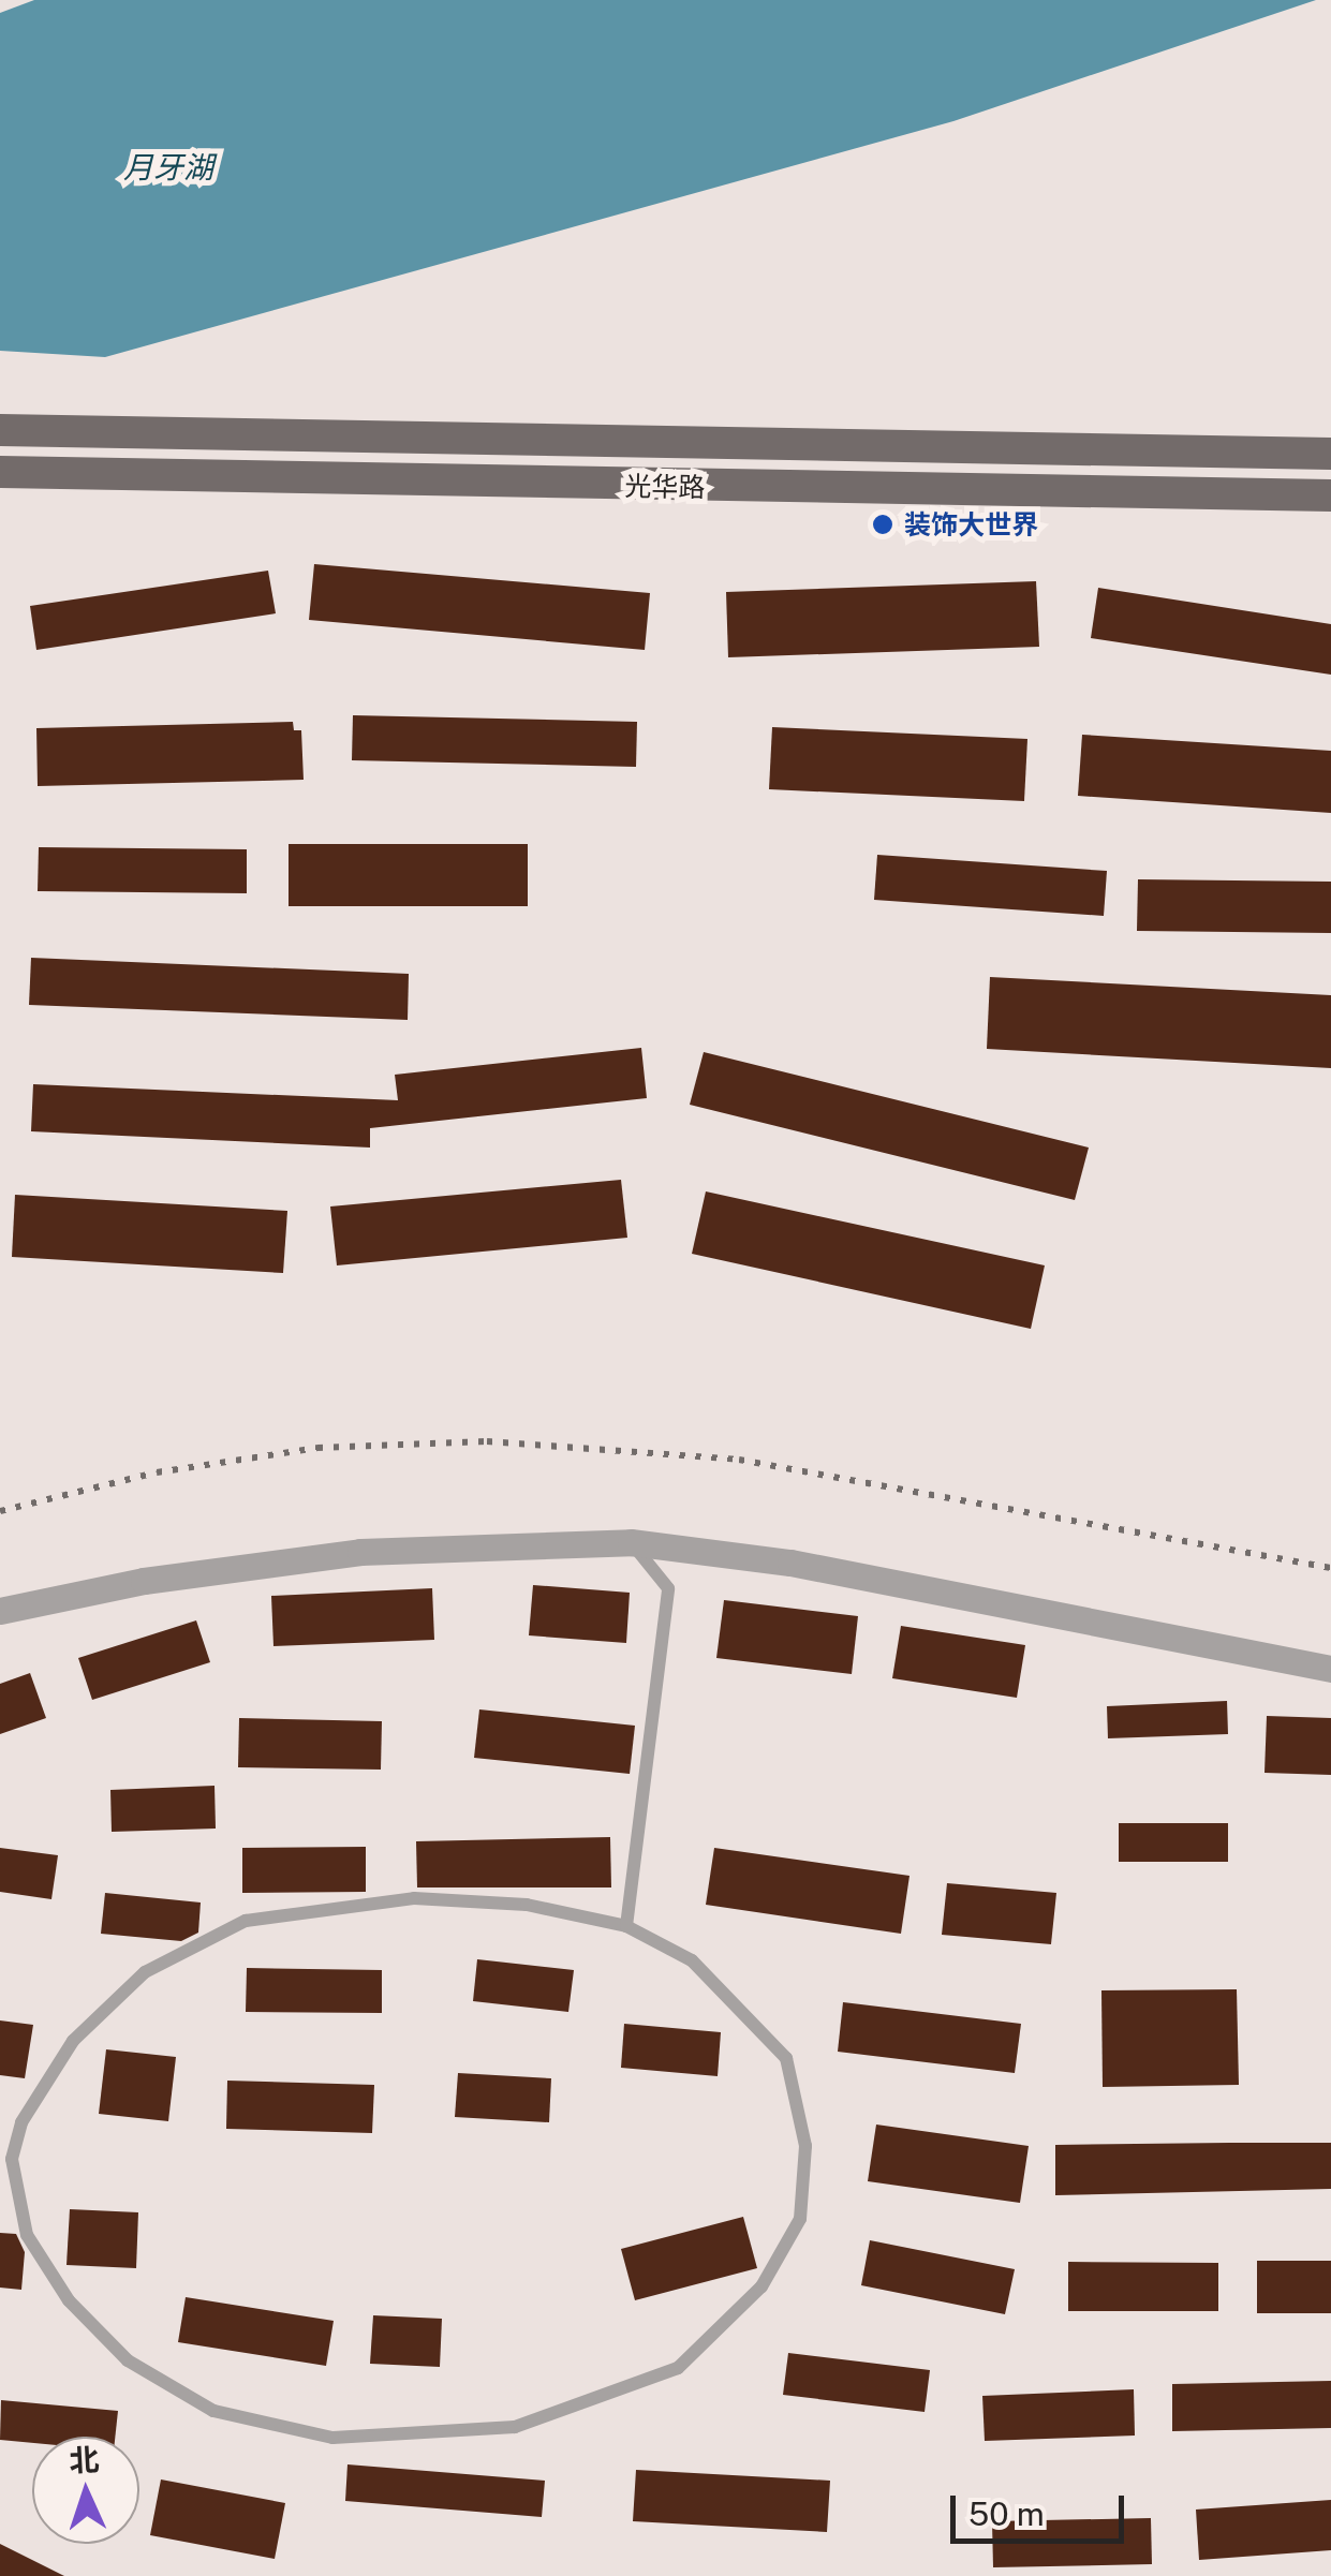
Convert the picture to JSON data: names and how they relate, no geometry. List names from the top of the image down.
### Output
{
  "streets": {
    "main road": ["光华路"]
  },
  "water": ["月牙湖"],
  "places": ["装饰大世界"],
  "scale_bar": "50 m",
  "north": "top"
}
